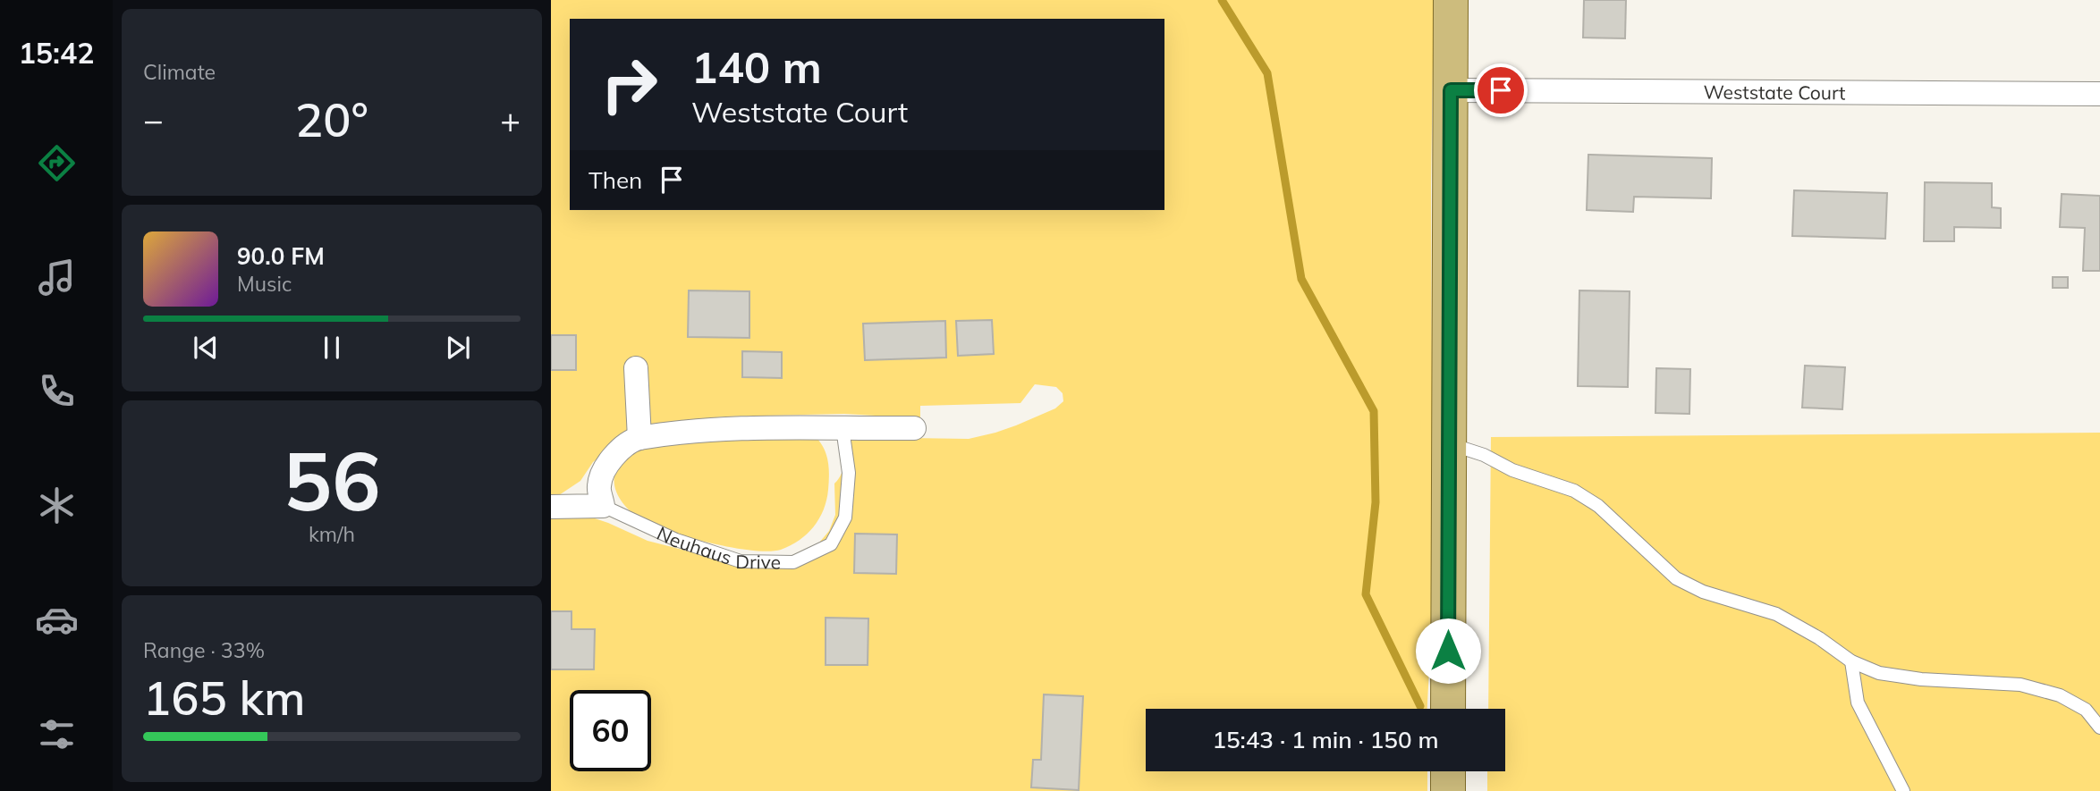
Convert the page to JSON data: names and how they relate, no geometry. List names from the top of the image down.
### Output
{
  "streets": {
    "street": ["Weststate Court", "Neuhaus Drive"]
  },
  "page": {
    "tabs": "15:42",
    "tile": [
      "Climate",
      ["56", "km/h"],
      ["Range · 33%", "165 km"]
    ],
    "turn": ["140 m", "Weststate Court"],
    "heat": ["−", "20°", "+"],
    "then": "Then",
    "song": ["90.0 FM", "Music"],
    "limit": "60",
    "trip": "15:43 · 1 min · 150 m"
  }
}
